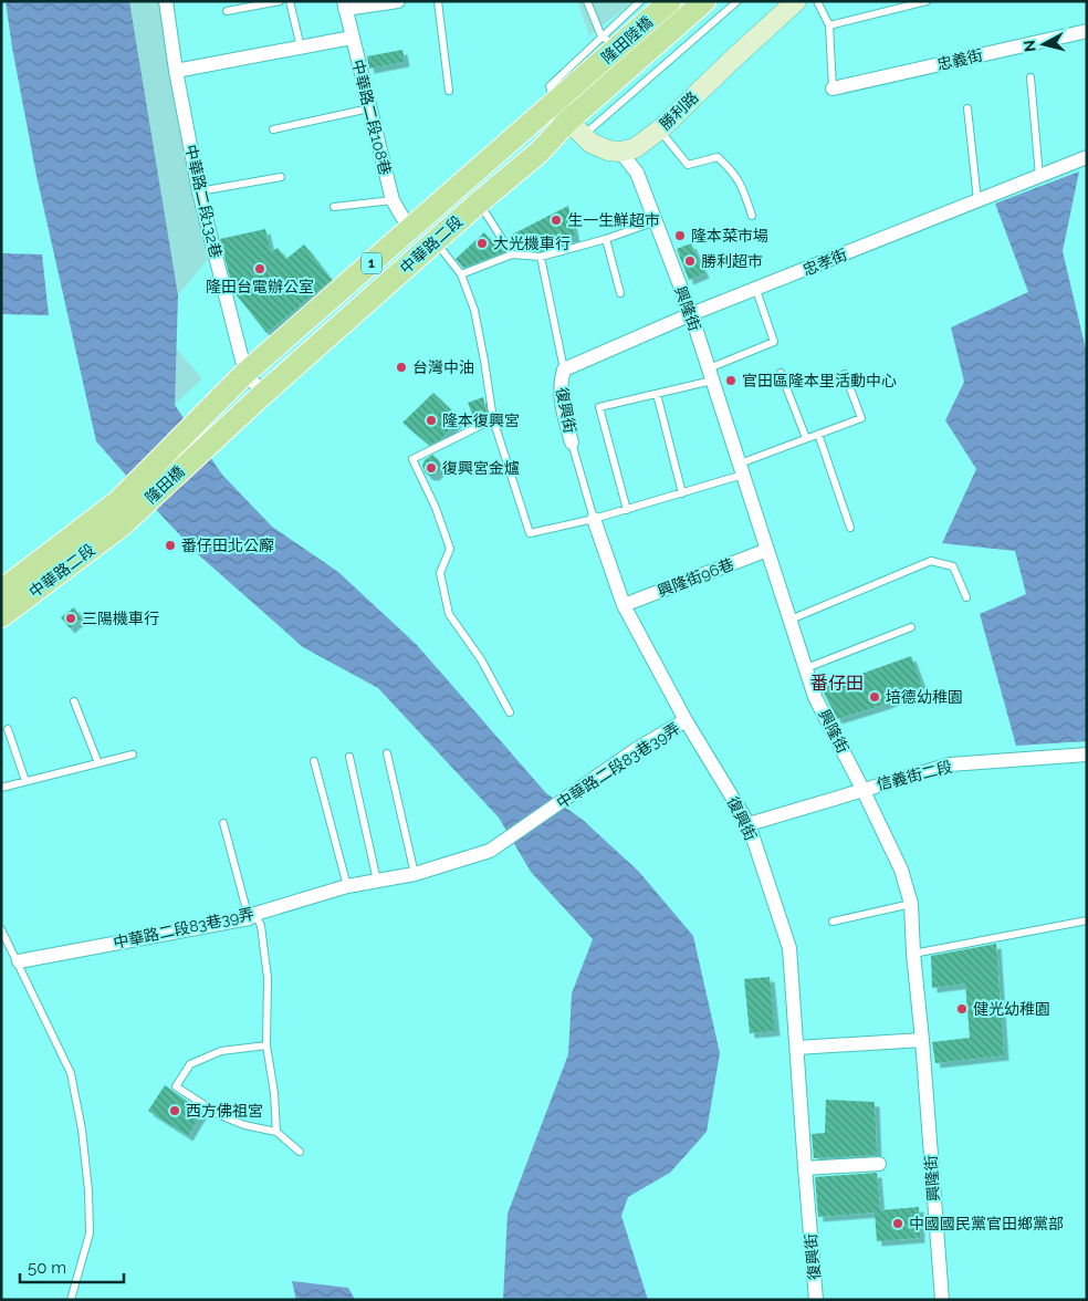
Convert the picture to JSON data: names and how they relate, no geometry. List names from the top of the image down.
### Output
{
  "streets": {
    "main road": [
      "隆田陸橋",
      "勝利路",
      "中華路二段",
      "1",
      "隆田橋"
    ],
    "street": [
      "忠義街",
      "中華路二段108巷",
      "中華路二段132巷",
      "忠孝街",
      "興隆街",
      "復興街",
      "興隆街96巷",
      "中華路二段83巷39弄",
      "信義街二段"
    ]
  },
  "crossings": [
    ["隆田陸橋", "中華路二段"],
    ["勝利路", "興隆街"],
    ["中華路二段108巷", "中華路二段"],
    ["中華路二段132巷", "中華路二段"],
    ["中華路二段", "隆田橋"],
    ["忠孝街", "興隆街"],
    ["忠孝街", "復興街"],
    ["興隆街", "興隆街96巷"],
    ["興隆街", "信義街二段"],
    ["復興街", "興隆街96巷"],
    ["復興街", "中華路二段83巷39弄"],
    ["復興街", "信義街二段"]
  ],
  "districts": ["番仔田"],
  "places": [
    "生一生鮮超市",
    "隆本菜市場",
    "大光機車行",
    "勝利超市",
    "隆田台電辦公室",
    "台灣中油",
    "官田區隆本里活動中心",
    "隆本復興宮",
    "復興宮金爐",
    "番仔田北公廨",
    "三陽機車行",
    "培德幼稚園",
    "健光幼稚園",
    "西方佛祖宮",
    "中國國民黨官田鄉黨部"
  ],
  "scale_bar": "50 m",
  "north": "left"
}
